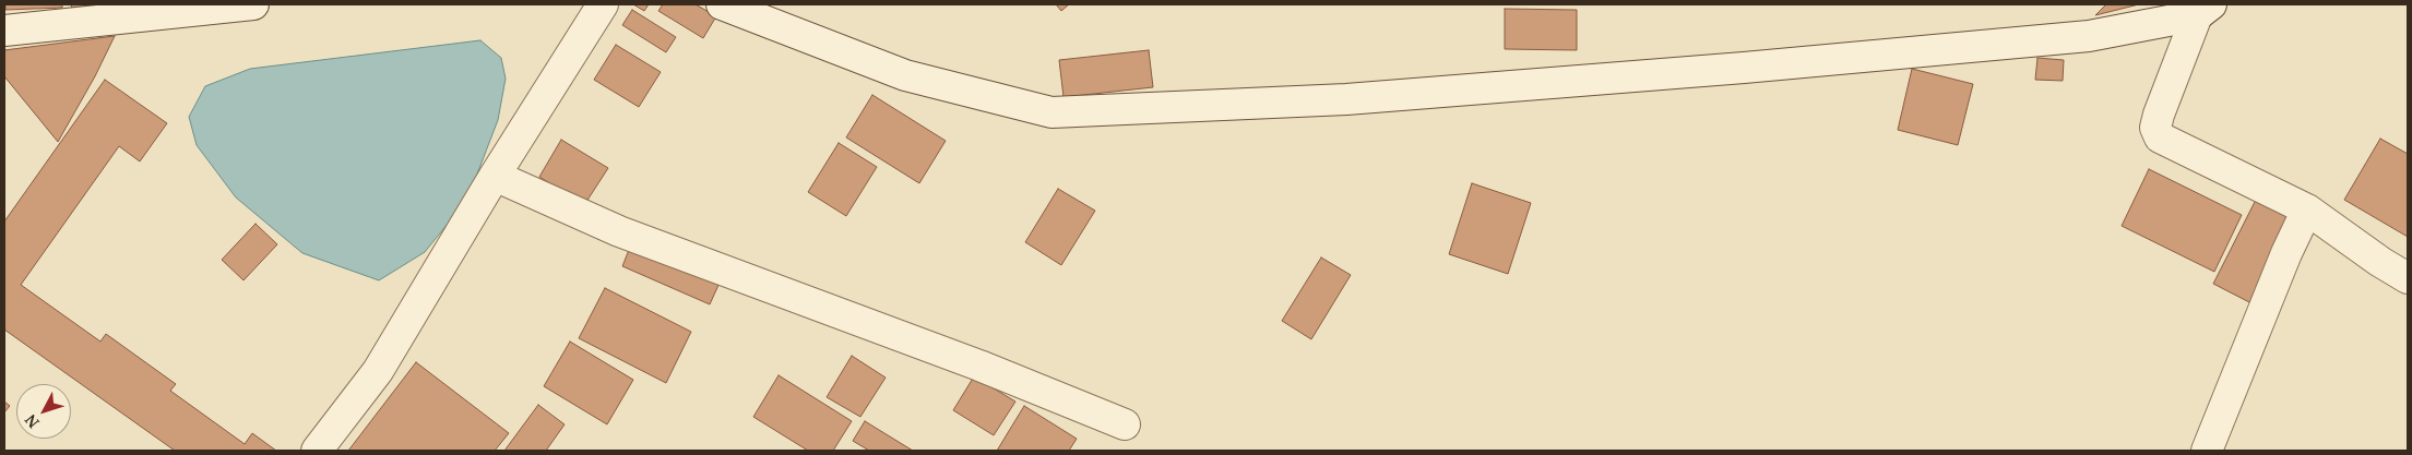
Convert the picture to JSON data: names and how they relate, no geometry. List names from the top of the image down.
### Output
{
  "north": "bottom left"
}
